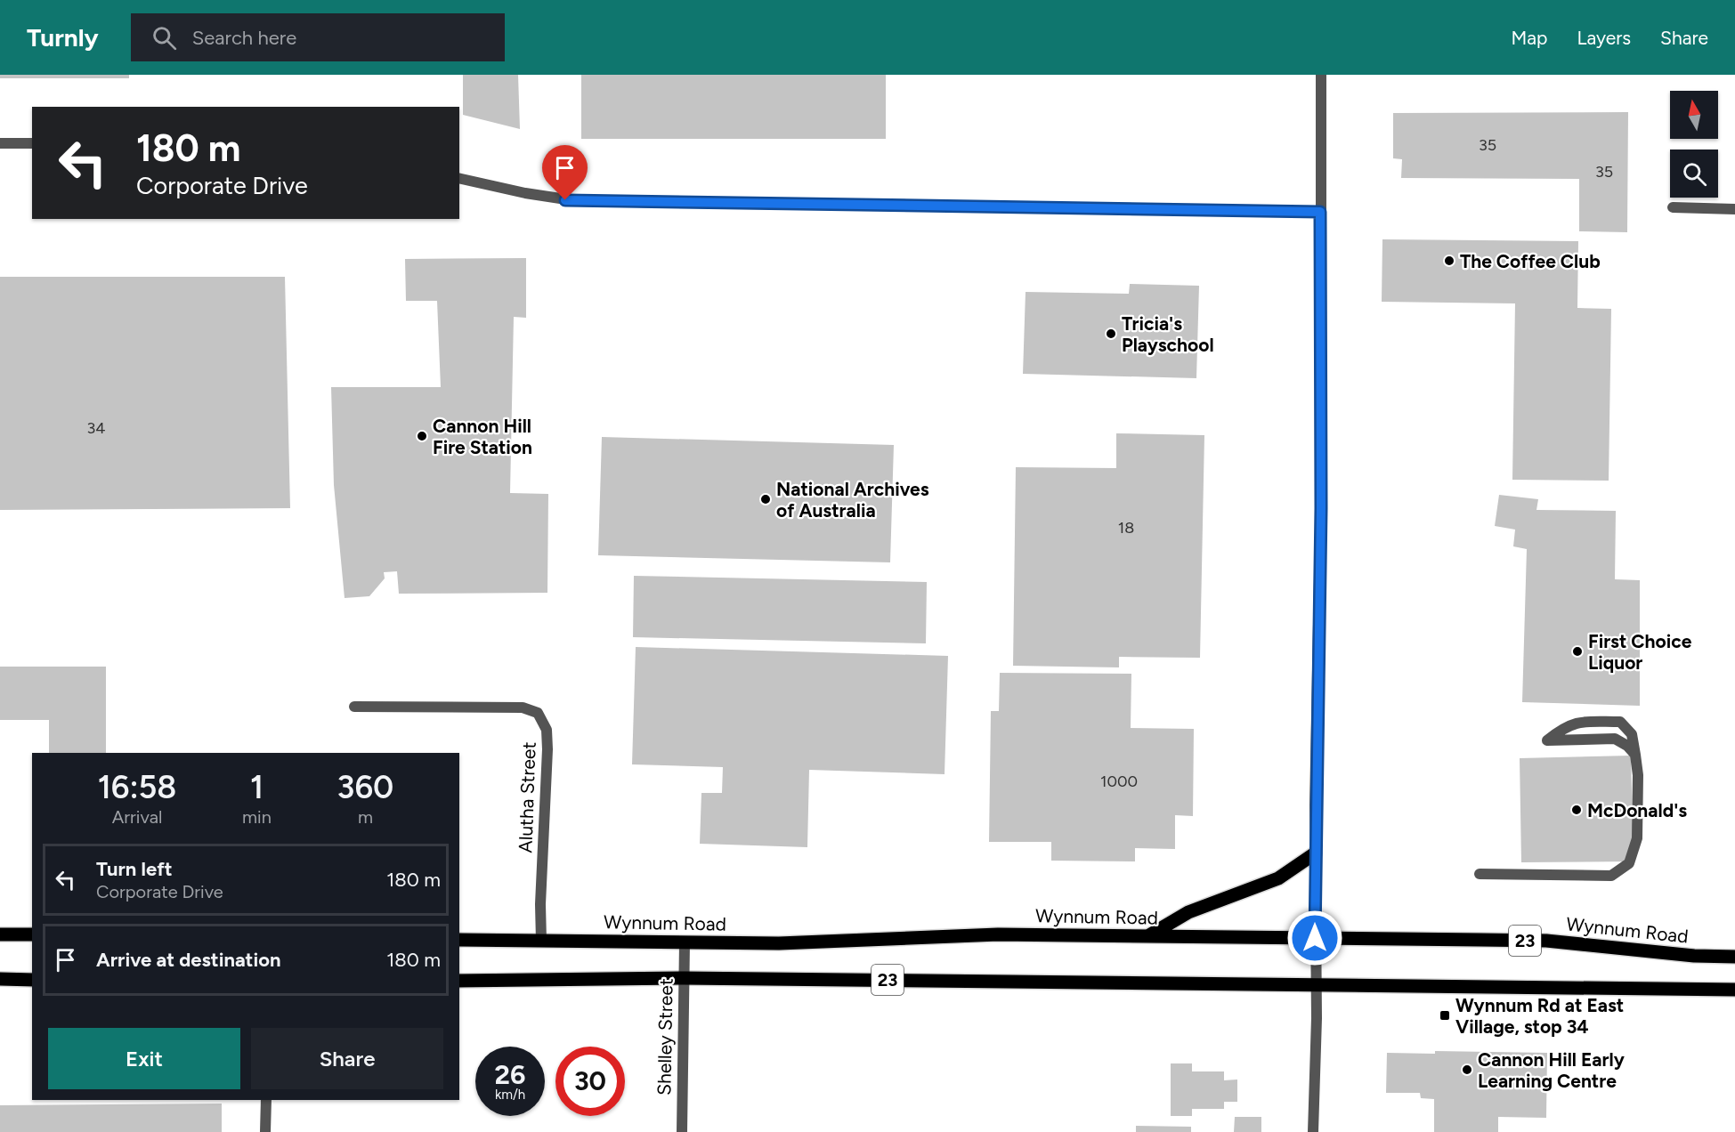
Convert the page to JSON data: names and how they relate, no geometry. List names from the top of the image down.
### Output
{
  "streets": {
    "main road": ["Wynnum Road", "23"],
    "street": ["Alutha Street", "Shelley Street"]
  },
  "crossings": [
    ["Alutha Street", "Wynnum Road"],
    ["Wynnum Road", "Shelley Street"],
    ["23", "Shelley Street"]
  ],
  "places": {
    "other": [
      "The Coffee Club",
      "Tricia's Playschool",
      "Cannon Hill Fire Station",
      "National Archives of Australia",
      "First Choice Liquor",
      "McDonald's",
      "Cannon Hill Early Learning Centre"
    ],
    "transit": ["Wynnum Rd at East Village, stop 34"]
  },
  "house_numbers": [
    "35",
    "35",
    "34",
    "18",
    "1000"
  ],
  "north": "top",
  "page": {
    "header": "Turnly",
    "search": "Search here",
    "nav": ["Map", "Layers", "Share"],
    "turn": ["180 m", "Corporate Drive"],
    "eta": [
      "16:58",
      "Arrival",
      "1",
      "min",
      "360",
      "m"
    ],
    "list": [
      {
        "name": "Turn left",
        "note": "Corporate Drive",
        "value": "180 m"
      },
      {
        "name": "Arrive at destination",
        "value": "180 m"
      }
    ],
    "buttons": ["Exit", "Share"],
    "speed": "26 km/h",
    "limit": "30"
  }
}
